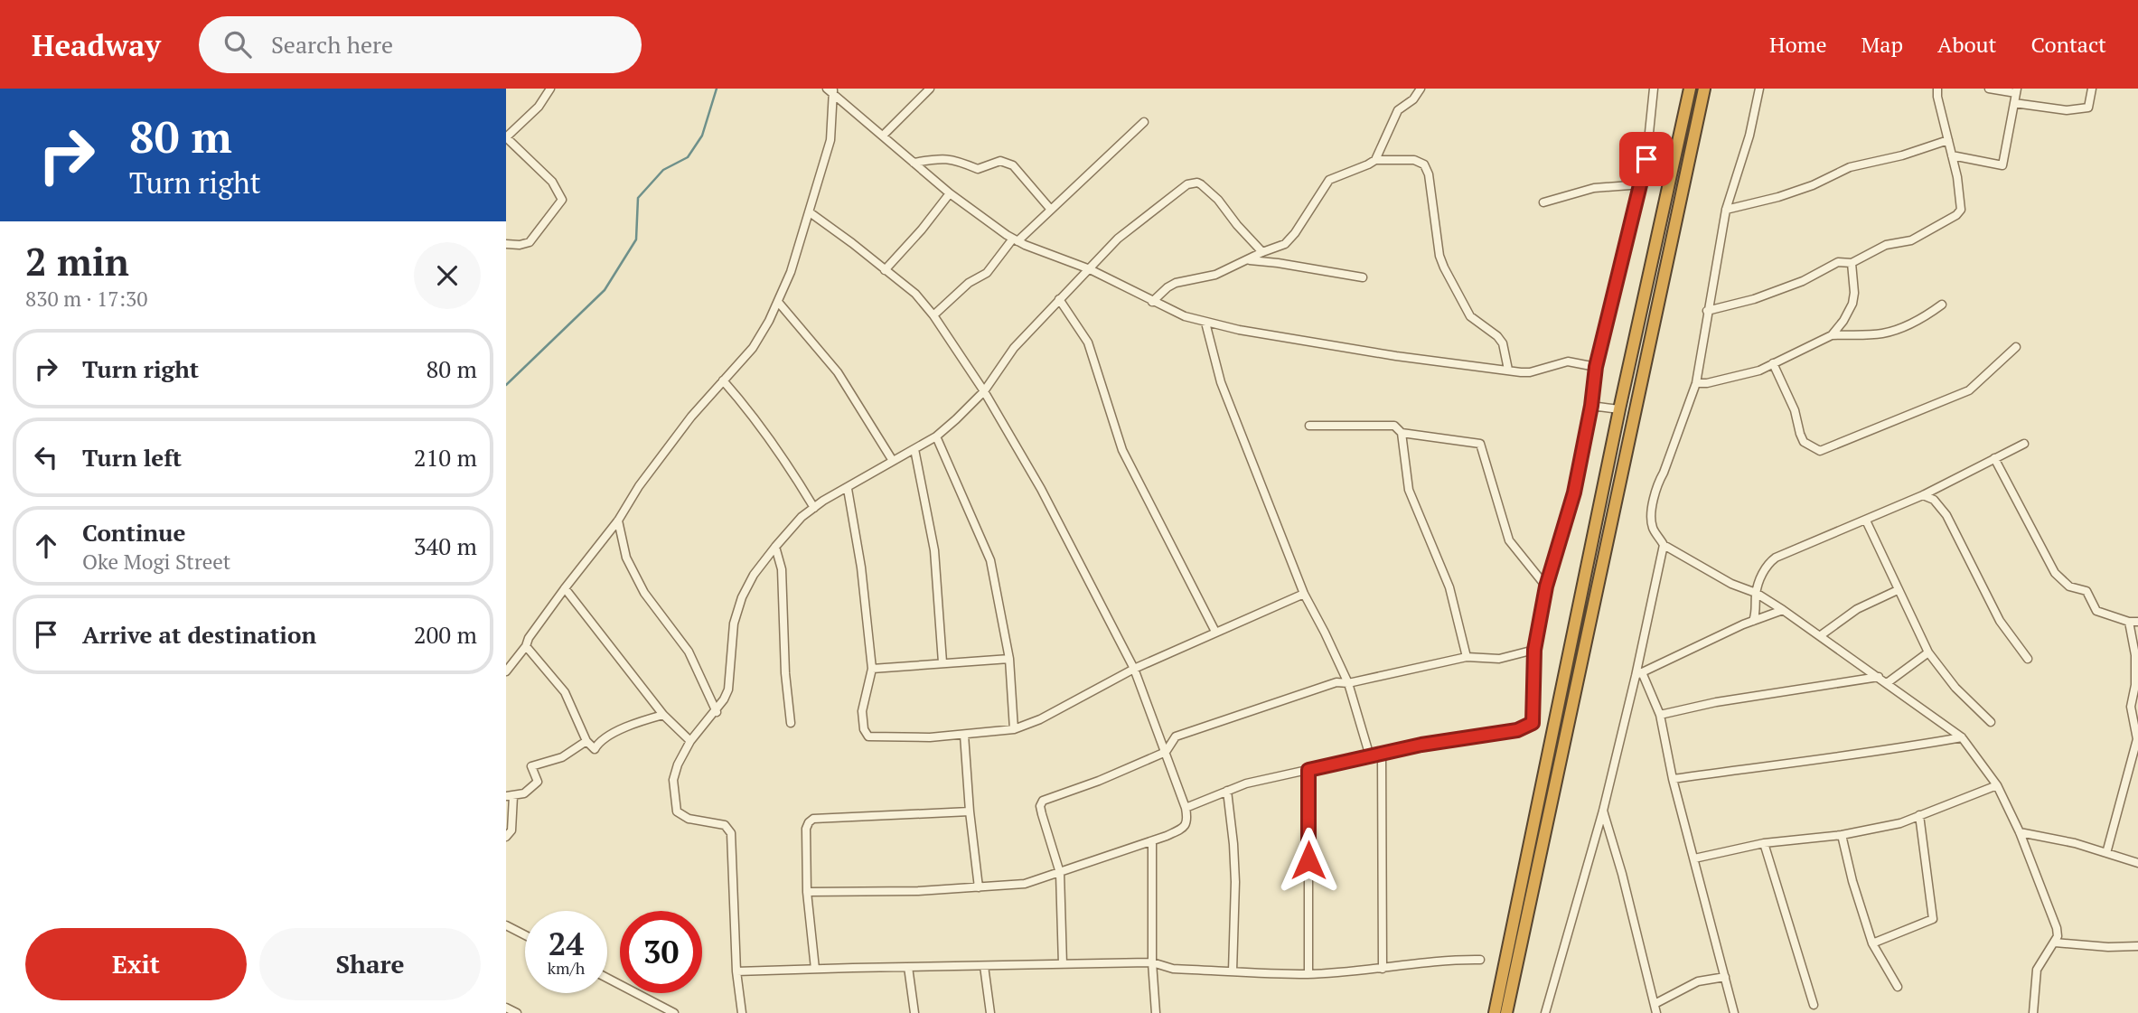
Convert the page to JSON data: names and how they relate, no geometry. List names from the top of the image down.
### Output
{
  "page": {
    "header": "Headway",
    "search": "Search here",
    "nav": [
      "Home",
      "Map",
      "About",
      "Contact"
    ],
    "turn": ["80 m", "Turn right"],
    "heading": ["2 min", "830 m · 17:30"],
    "list": [
      {
        "name": "Turn right",
        "value": "80 m"
      },
      {
        "name": "Turn left",
        "value": "210 m"
      },
      {
        "name": "Continue",
        "note": "Oke Mogi Street",
        "value": "340 m"
      },
      {
        "name": "Arrive at destination",
        "value": "200 m"
      }
    ],
    "speed": "24 km/h",
    "limit": "30",
    "buttons": ["Exit", "Share"]
  }
}
